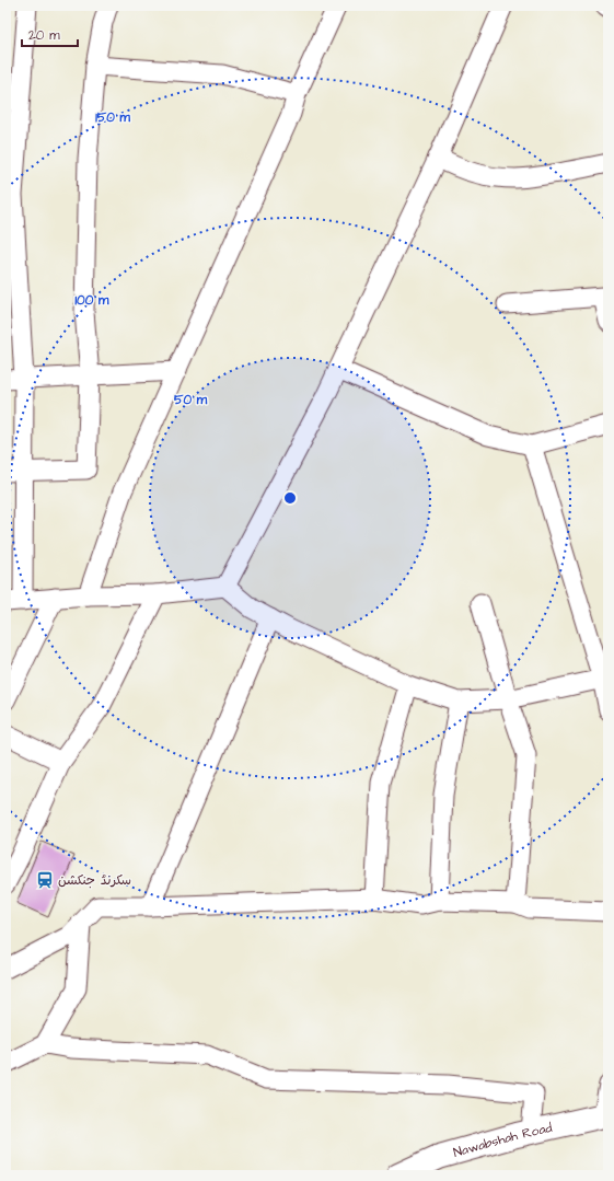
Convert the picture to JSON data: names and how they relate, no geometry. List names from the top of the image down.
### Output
{
  "streets": {
    "main road": ["Nawabshah Road"]
  },
  "places": {
    "station": ["سکرنڈ جنکشن"]
  },
  "scale_bar": "20 m",
  "rings": ["150 m", "100 m", "50 m"]
}
